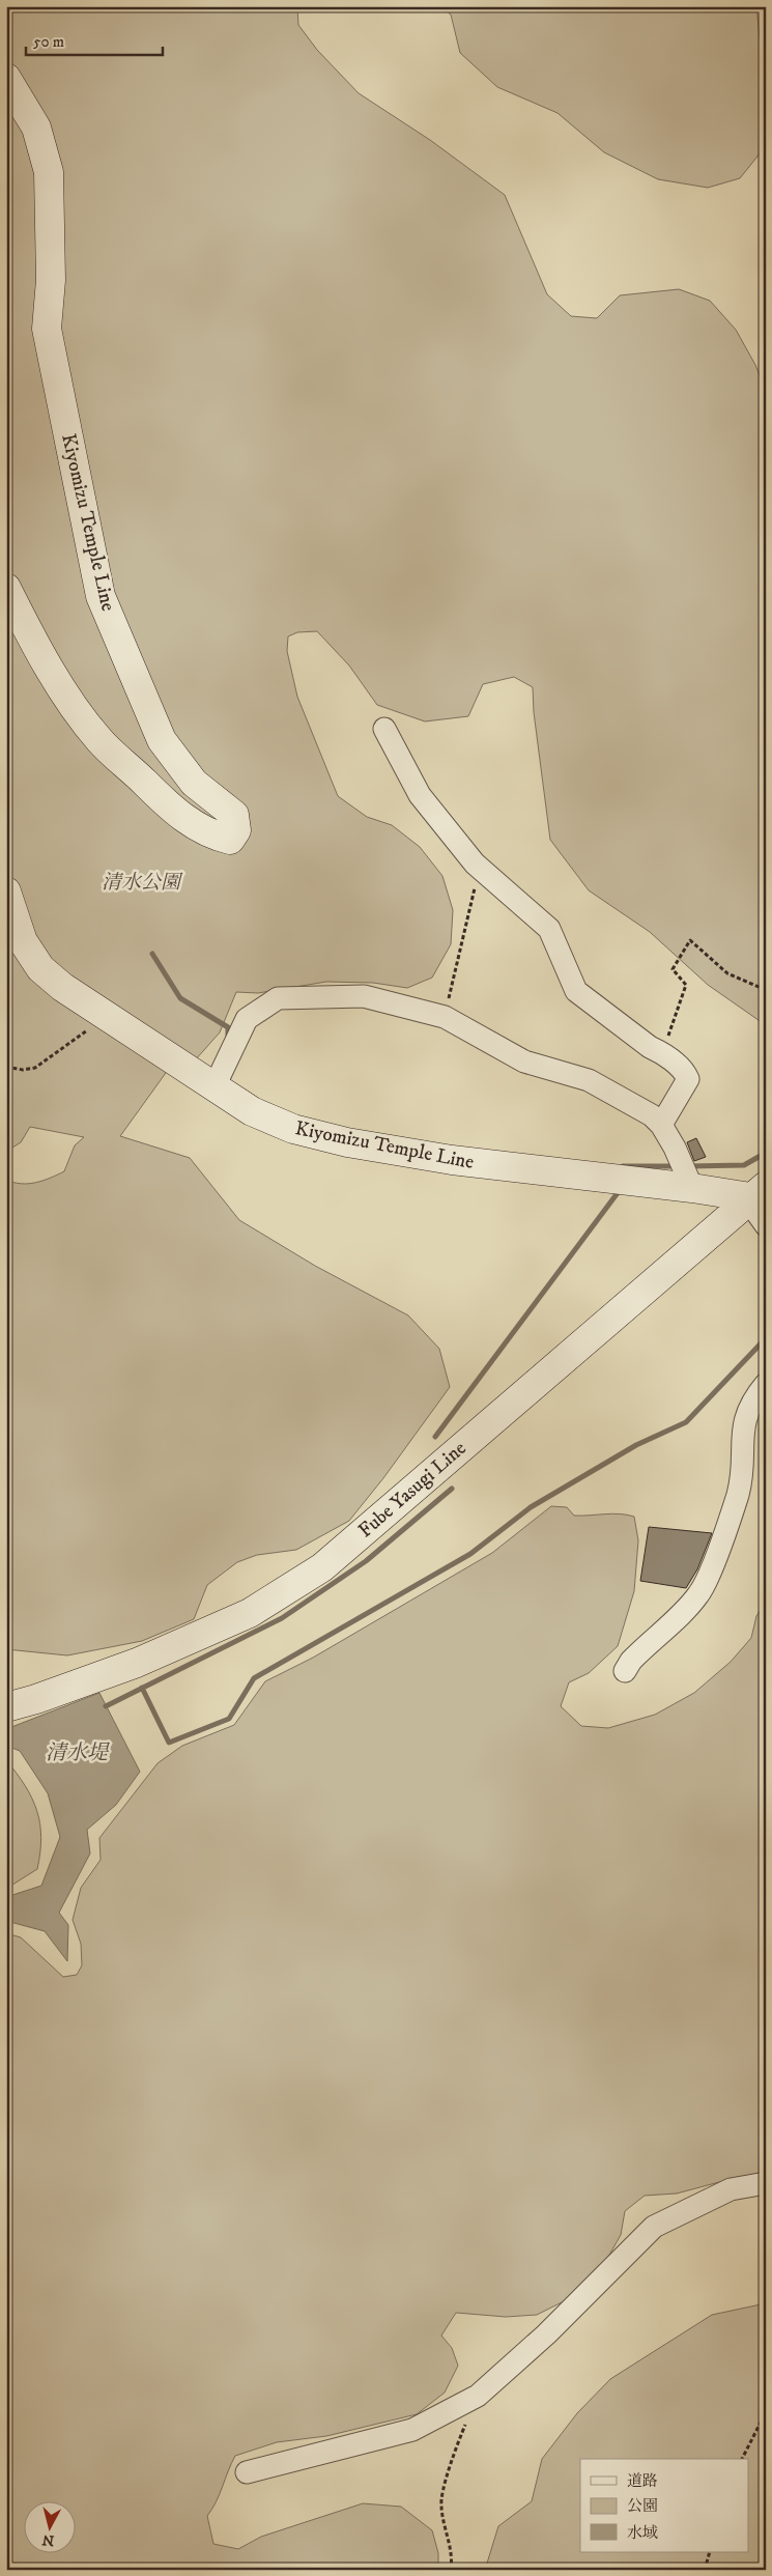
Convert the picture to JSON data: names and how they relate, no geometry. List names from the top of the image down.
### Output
{
  "streets": {
    "main road": ["Kiyomizu Temple Line", "Fube Yasugi Line"]
  },
  "crossings": [
    ["Kiyomizu Temple Line", "Fube Yasugi Line"]
  ],
  "water": ["清水堤"],
  "parks": ["清水公園"],
  "legend": ["道路", "公園", "水域"],
  "scale_bar": "50 m",
  "north": "bottom"
}
